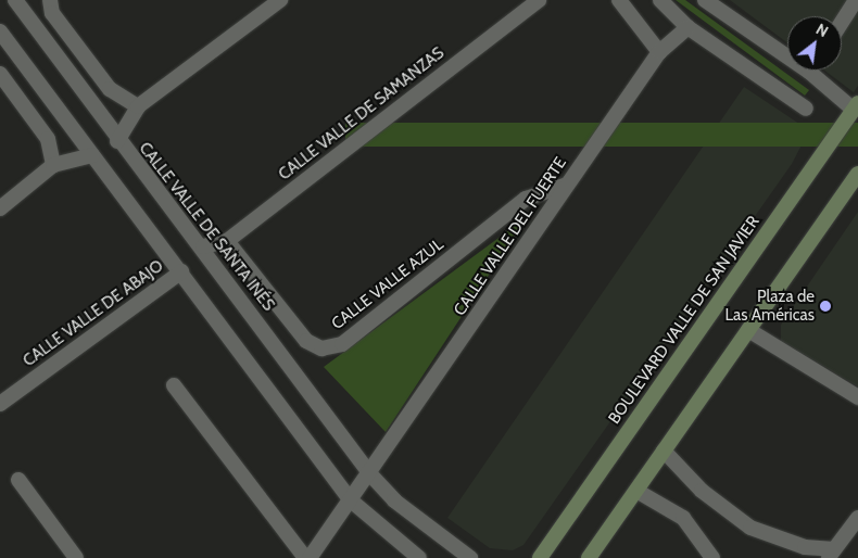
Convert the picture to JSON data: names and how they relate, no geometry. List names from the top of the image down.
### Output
{
  "streets": {
    "main road": ["BOULEVARD VALLE DE SAN JAVIER"],
    "street": [
      "CALLE VALLE DE SAMANZAS",
      "CALLE VALLE DE SANTA INÉS",
      "CALLE VALLE DEL FUERTE",
      "CALLE VALLE AZUL",
      "CALLE VALLE DE ABAJO"
    ]
  },
  "crossings": [
    ["CALLE VALLE DE SAMANZAS", "CALLE VALLE DE SANTA INÉS"],
    ["CALLE VALLE DE SAMANZAS", "CALLE VALLE AZUL"],
    ["CALLE VALLE DE SANTA INÉS", "CALLE VALLE DEL FUERTE"],
    ["CALLE VALLE DEL FUERTE", "CALLE VALLE AZUL"]
  ],
  "places": ["Plaza de Las Américas"],
  "north": "top right"
}
